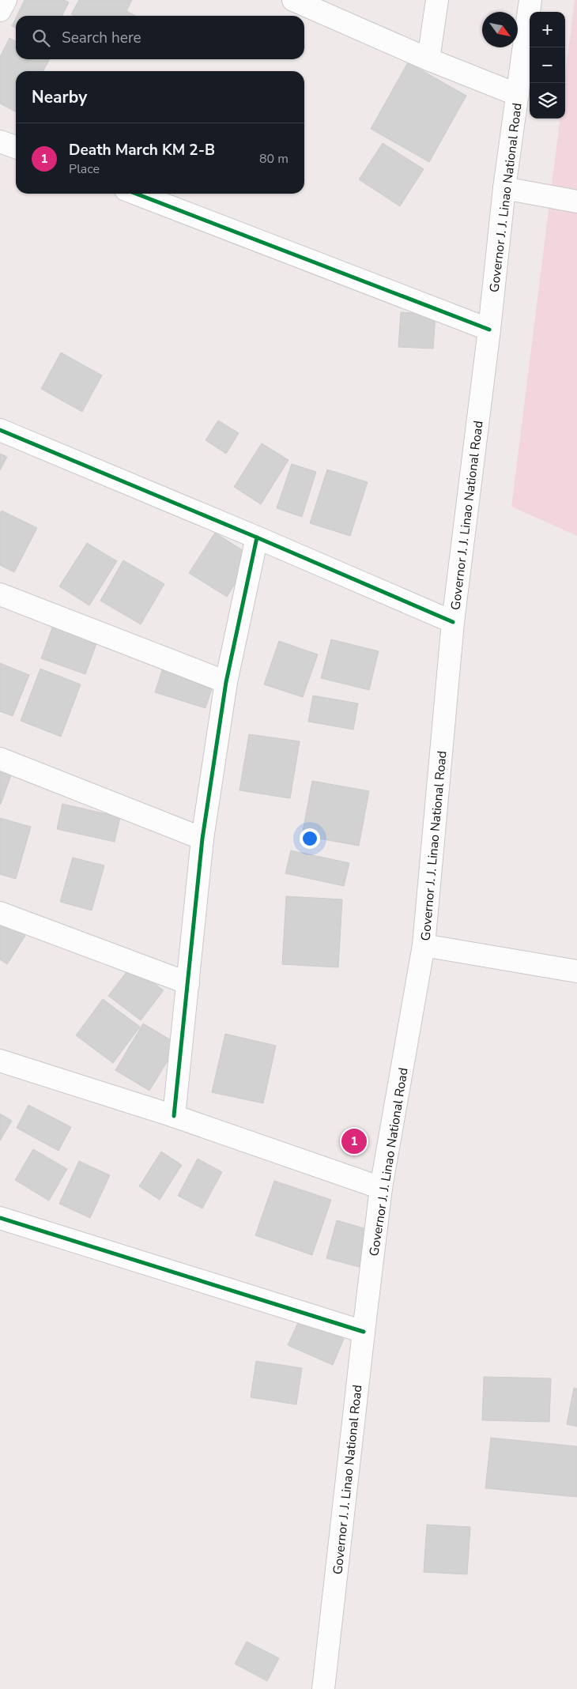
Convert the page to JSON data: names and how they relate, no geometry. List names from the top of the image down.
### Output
{
  "streets": {
    "street": ["Governor J. J. Linao National Road"]
  },
  "north": "bottom right",
  "page": {
    "map_buttons": ["+", "−"],
    "search": "Search here",
    "heading": "Nearby",
    "list": [
      {
        "mark": "1",
        "name": "Death March KM 2-B",
        "note": "Place",
        "value": "80 m"
      }
    ],
    "pins": "1"
  }
}
